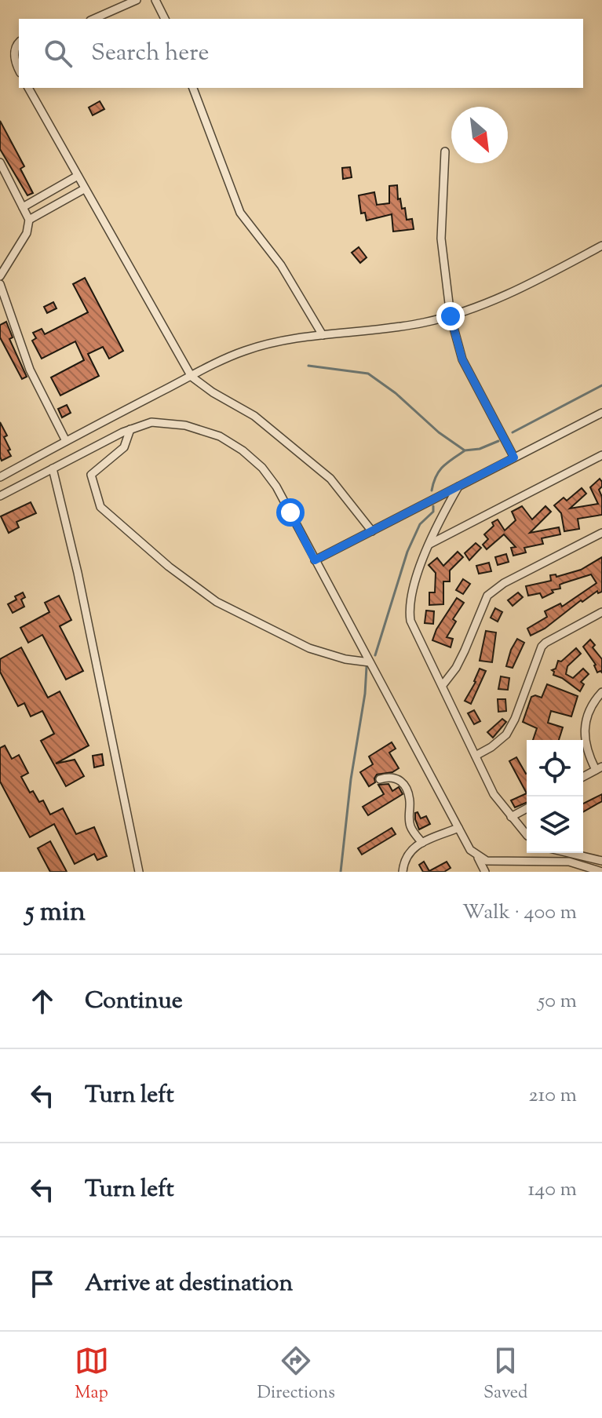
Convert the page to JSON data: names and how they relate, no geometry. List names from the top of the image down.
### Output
{
  "north": "bottom right",
  "page": {
    "search": "Search here",
    "heading": ["5 min", "Walk · 400 m"],
    "list": [
      ["Continue", "50 m"],
      ["Turn left", "210 m"],
      ["Turn left", "140 m"],
      "Arrive at destination"
    ],
    "nav": ["Map", "Directions", "Saved"]
  }
}
